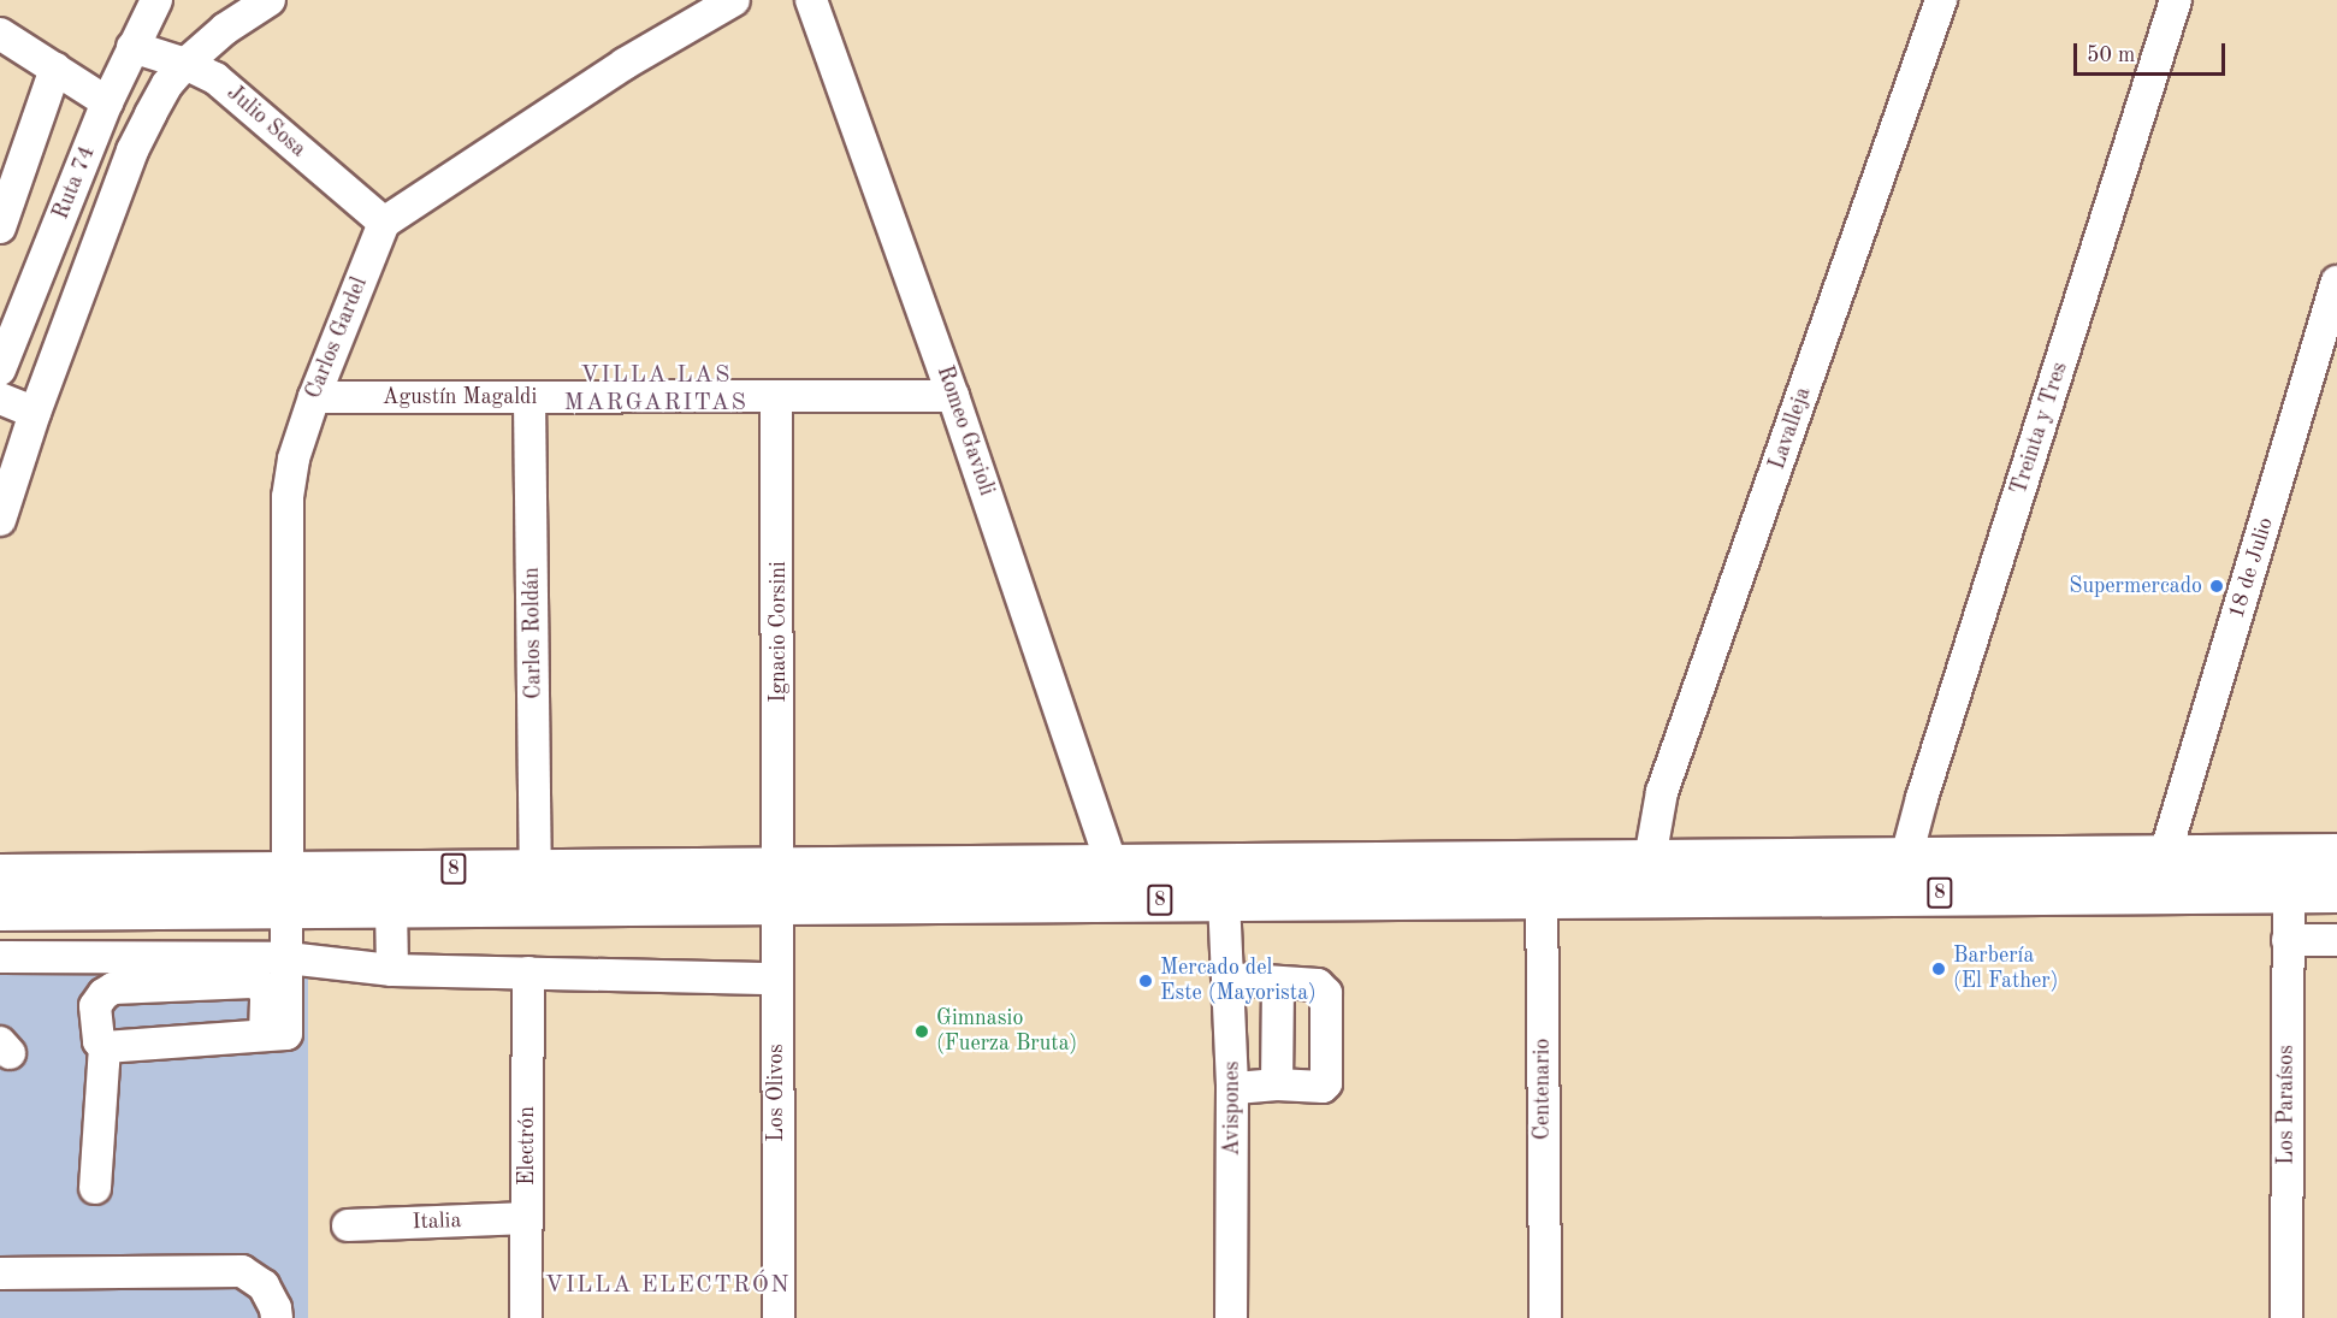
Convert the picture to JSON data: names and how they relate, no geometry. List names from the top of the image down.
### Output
{
  "streets": {
    "highway": ["8"],
    "street": [
      "Julio Sosa",
      "Ruta 74",
      "Carlos Gardel",
      "Agustín Magaldi",
      "Lavalleja",
      "Treinta y Tres",
      "Romeo Gavioli",
      "18 de Julio",
      "Ignacio Corsini",
      "Carlos Roldán",
      "Centenario",
      "Los Olivos",
      "Los Paraísos",
      "Avispones",
      "Electrón",
      "Italia"
    ]
  },
  "crossings": [
    ["Julio Sosa", "Ruta 74"],
    ["Julio Sosa", "Carlos Gardel"],
    ["Carlos Gardel", "Agustín Magaldi"],
    ["Carlos Gardel", "8"],
    ["Agustín Magaldi", "Romeo Gavioli"],
    ["Agustín Magaldi", "Ignacio Corsini"],
    ["Agustín Magaldi", "Carlos Roldán"],
    ["Lavalleja", "8"],
    ["Treinta y Tres", "8"],
    ["Romeo Gavioli", "8"],
    ["18 de Julio", "8"],
    ["Ignacio Corsini", "8"],
    ["Ignacio Corsini", "Los Olivos"],
    ["Carlos Roldán", "8"],
    ["8", "Centenario"],
    ["8", "Los Olivos"],
    ["8", "Los Paraísos"],
    ["8", "Avispones"],
    ["Electrón", "Italia"]
  ],
  "districts": ["VILLA LAS MARGARITAS", "VILLA ELECTRÓN"],
  "places": [
    "Supermercado",
    "Barbería (El Father)",
    "Mercado del Este (Mayorista)",
    "Gimnasio (Fuerza Bruta)"
  ],
  "scale_bar": "50 m"
}
